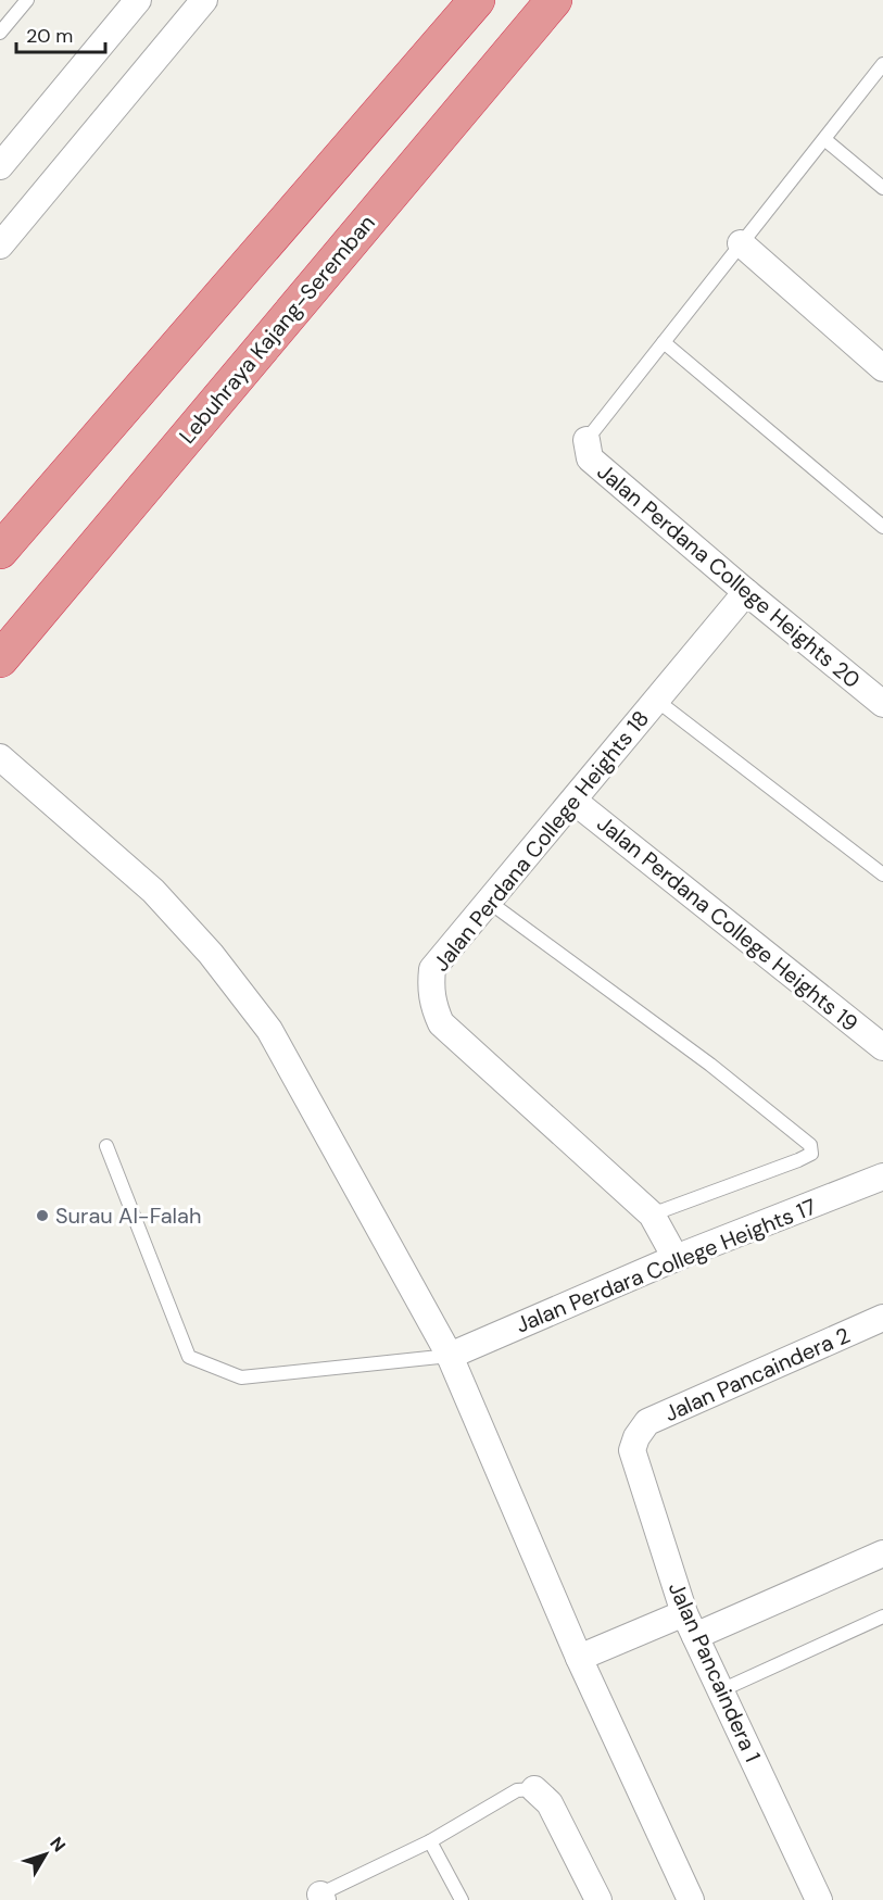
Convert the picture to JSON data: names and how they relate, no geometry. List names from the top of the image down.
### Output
{
  "streets": {
    "highway": ["Lebuhraya Kajang-Seremban"],
    "street": [
      "Jalan Perdana College Heights 20",
      "Jalan Perdana College Heights 18",
      "Jalan Perdana College Heights 19",
      "Jalan Perdara College Heights 17",
      "Jalan Pancaindera 2",
      "Jalan Pancaindera 1"
    ]
  },
  "crossings": [
    ["Jalan Perdana College Heights 20", "Jalan Perdana College Heights 18"],
    ["Jalan Perdana College Heights 18", "Jalan Perdana College Heights 19"],
    ["Jalan Perdana College Heights 18", "Jalan Perdara College Heights 17"],
    ["Jalan Pancaindera 2", "Jalan Pancaindera 1"]
  ],
  "places": ["Surau Al-Falah"],
  "scale_bar": "20 m",
  "north": "top right"
}
